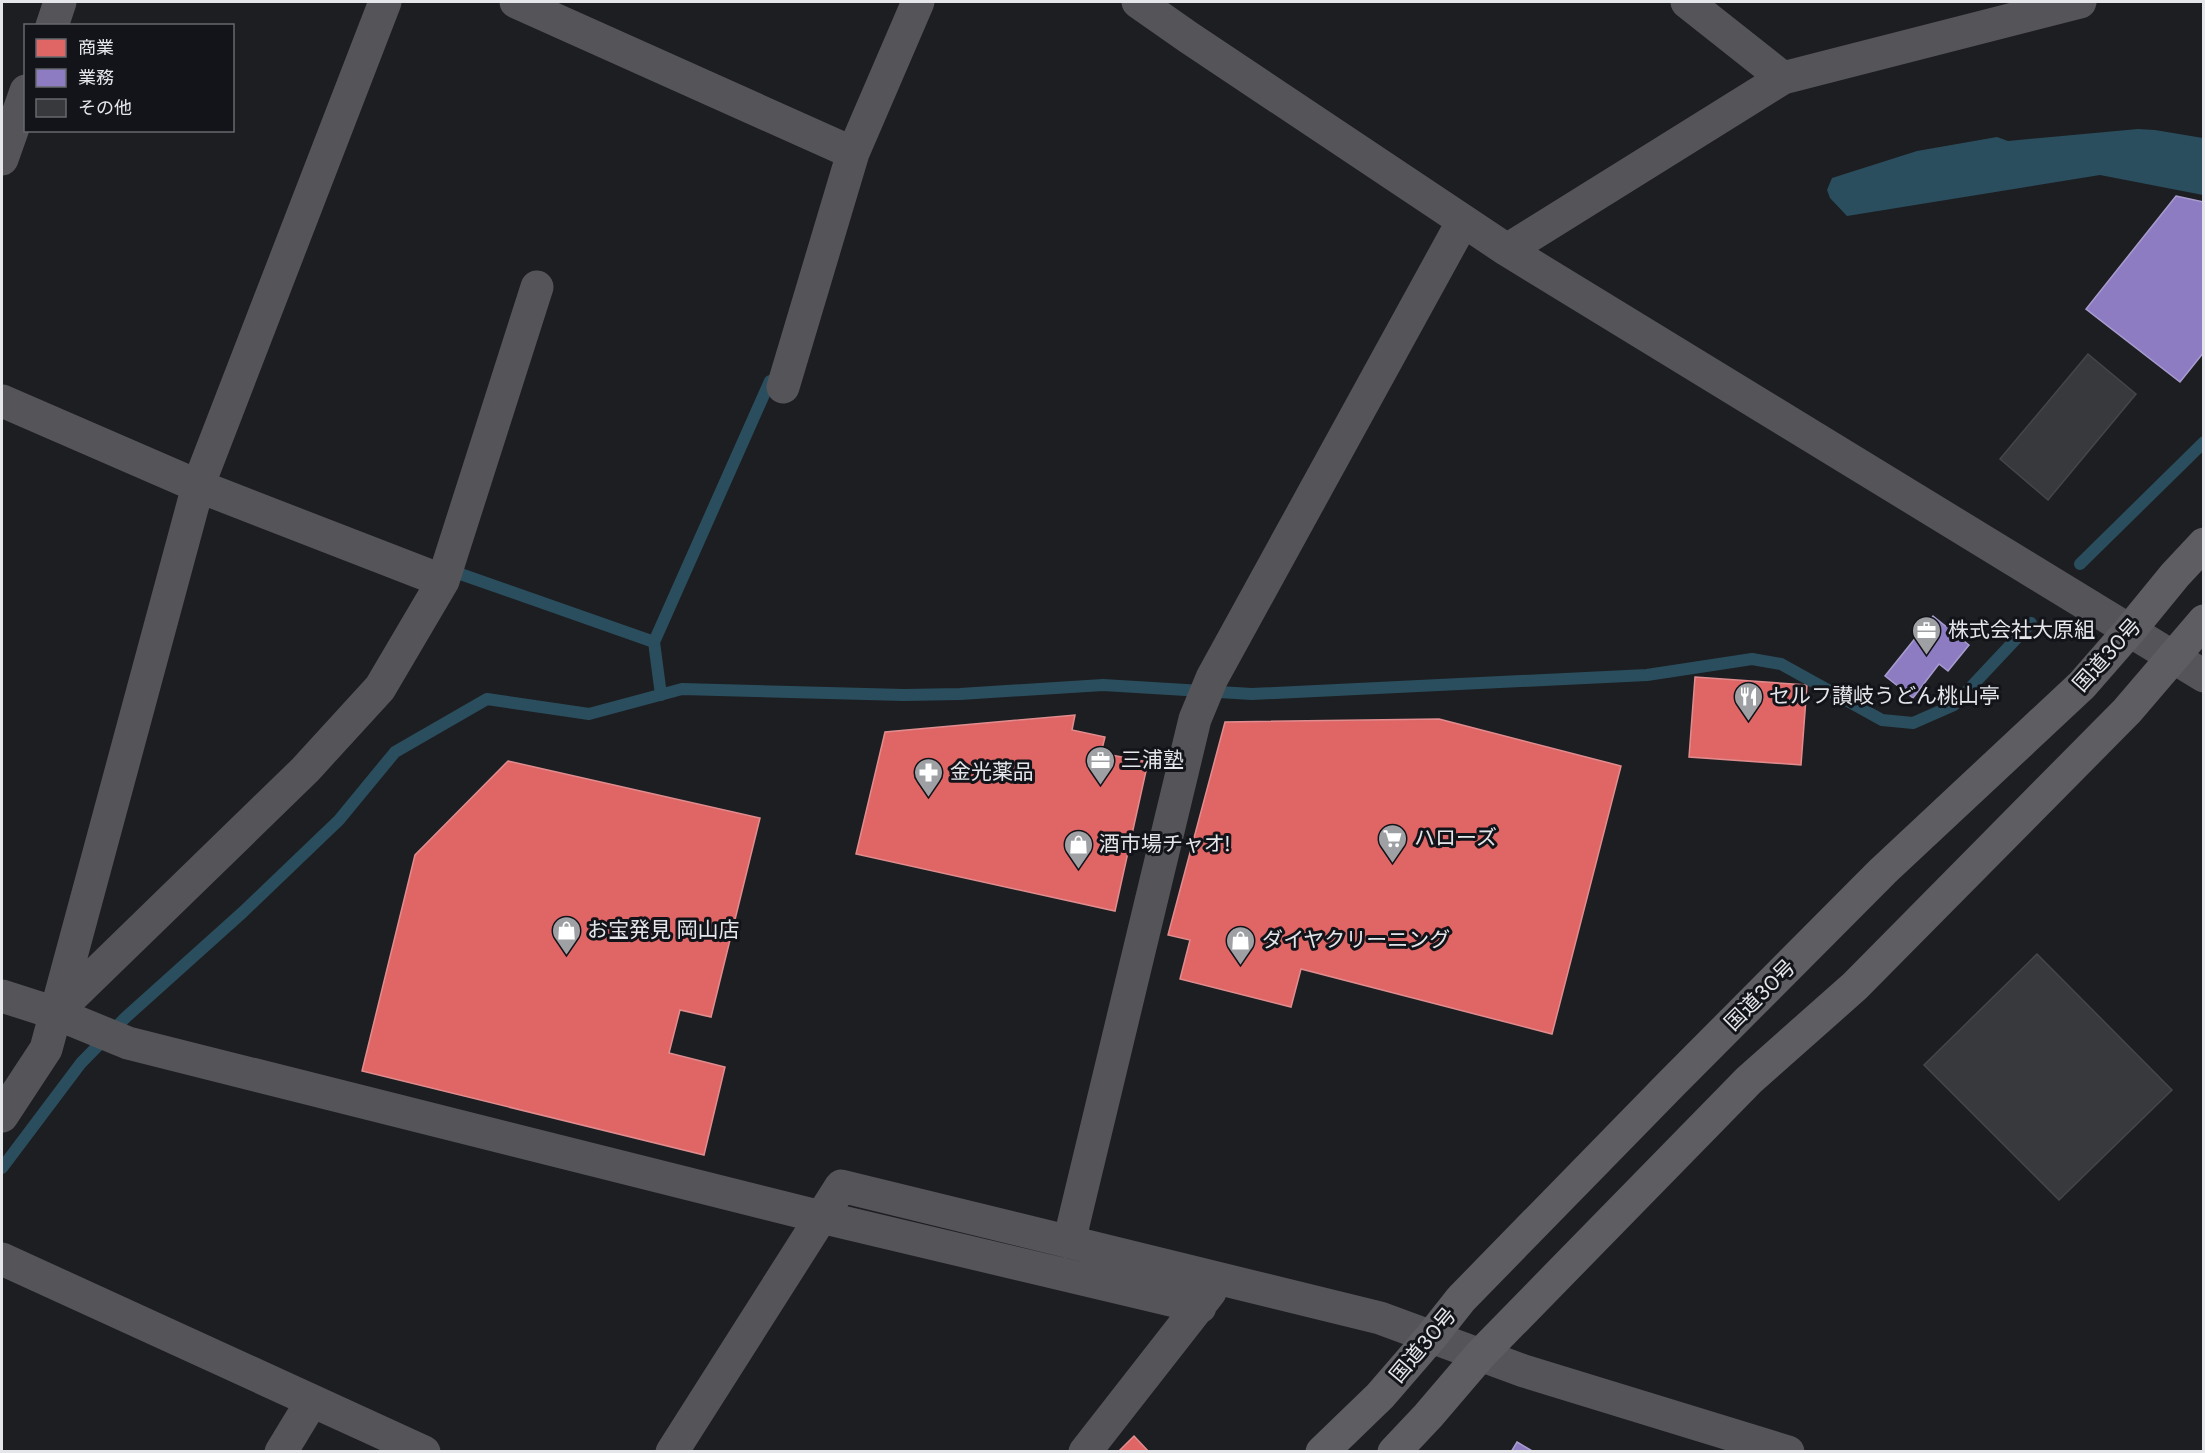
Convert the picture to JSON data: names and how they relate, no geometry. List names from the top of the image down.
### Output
{
  "streets": {
    "highway": ["国道30号"]
  },
  "places": {
    "office": ["株式会社大原組", "三浦塾"],
    "restaurant": ["セルフ讃岐うどん桃山亭"],
    "pharmacy": ["金光薬品"],
    "supermarket": ["ハローズ"],
    "shop": ["酒市場チャオ!", "お宝発見 岡山店", "ダイヤクリーニング"]
  },
  "legend": ["商業", "業務", "その他"]
}
